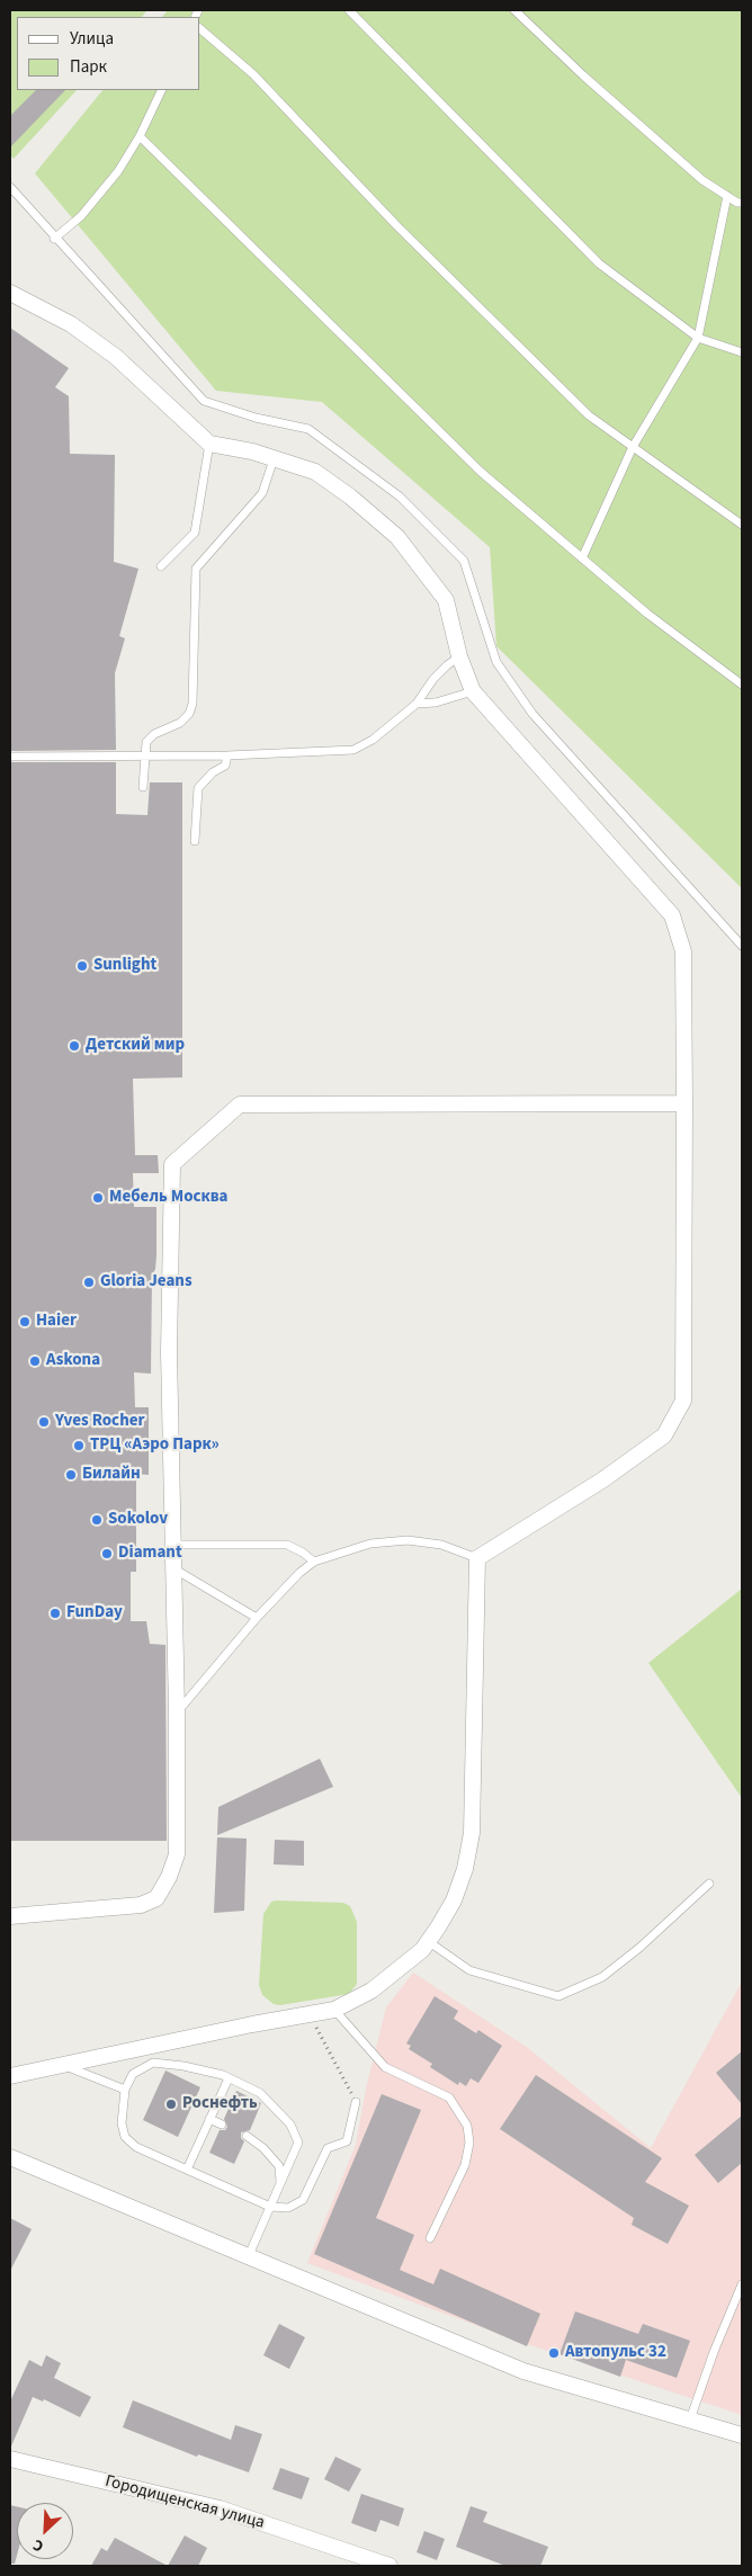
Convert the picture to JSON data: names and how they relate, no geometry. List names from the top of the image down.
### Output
{
  "streets": {
    "street": ["Городищенская улица"]
  },
  "places": [
    "Sunlight",
    "Детский мир",
    "Мебель Москва",
    "Gloria Jeans",
    "Haier",
    "Askona",
    "Yves Rocher",
    "ТРЦ «Аэро Парк»",
    "Билайн",
    "Sokolov",
    "Diamant",
    "FunDay",
    "Роснефть",
    "Автопульс 32"
  ],
  "legend": ["Улица", "Парк"],
  "north": "bottom left"
}
